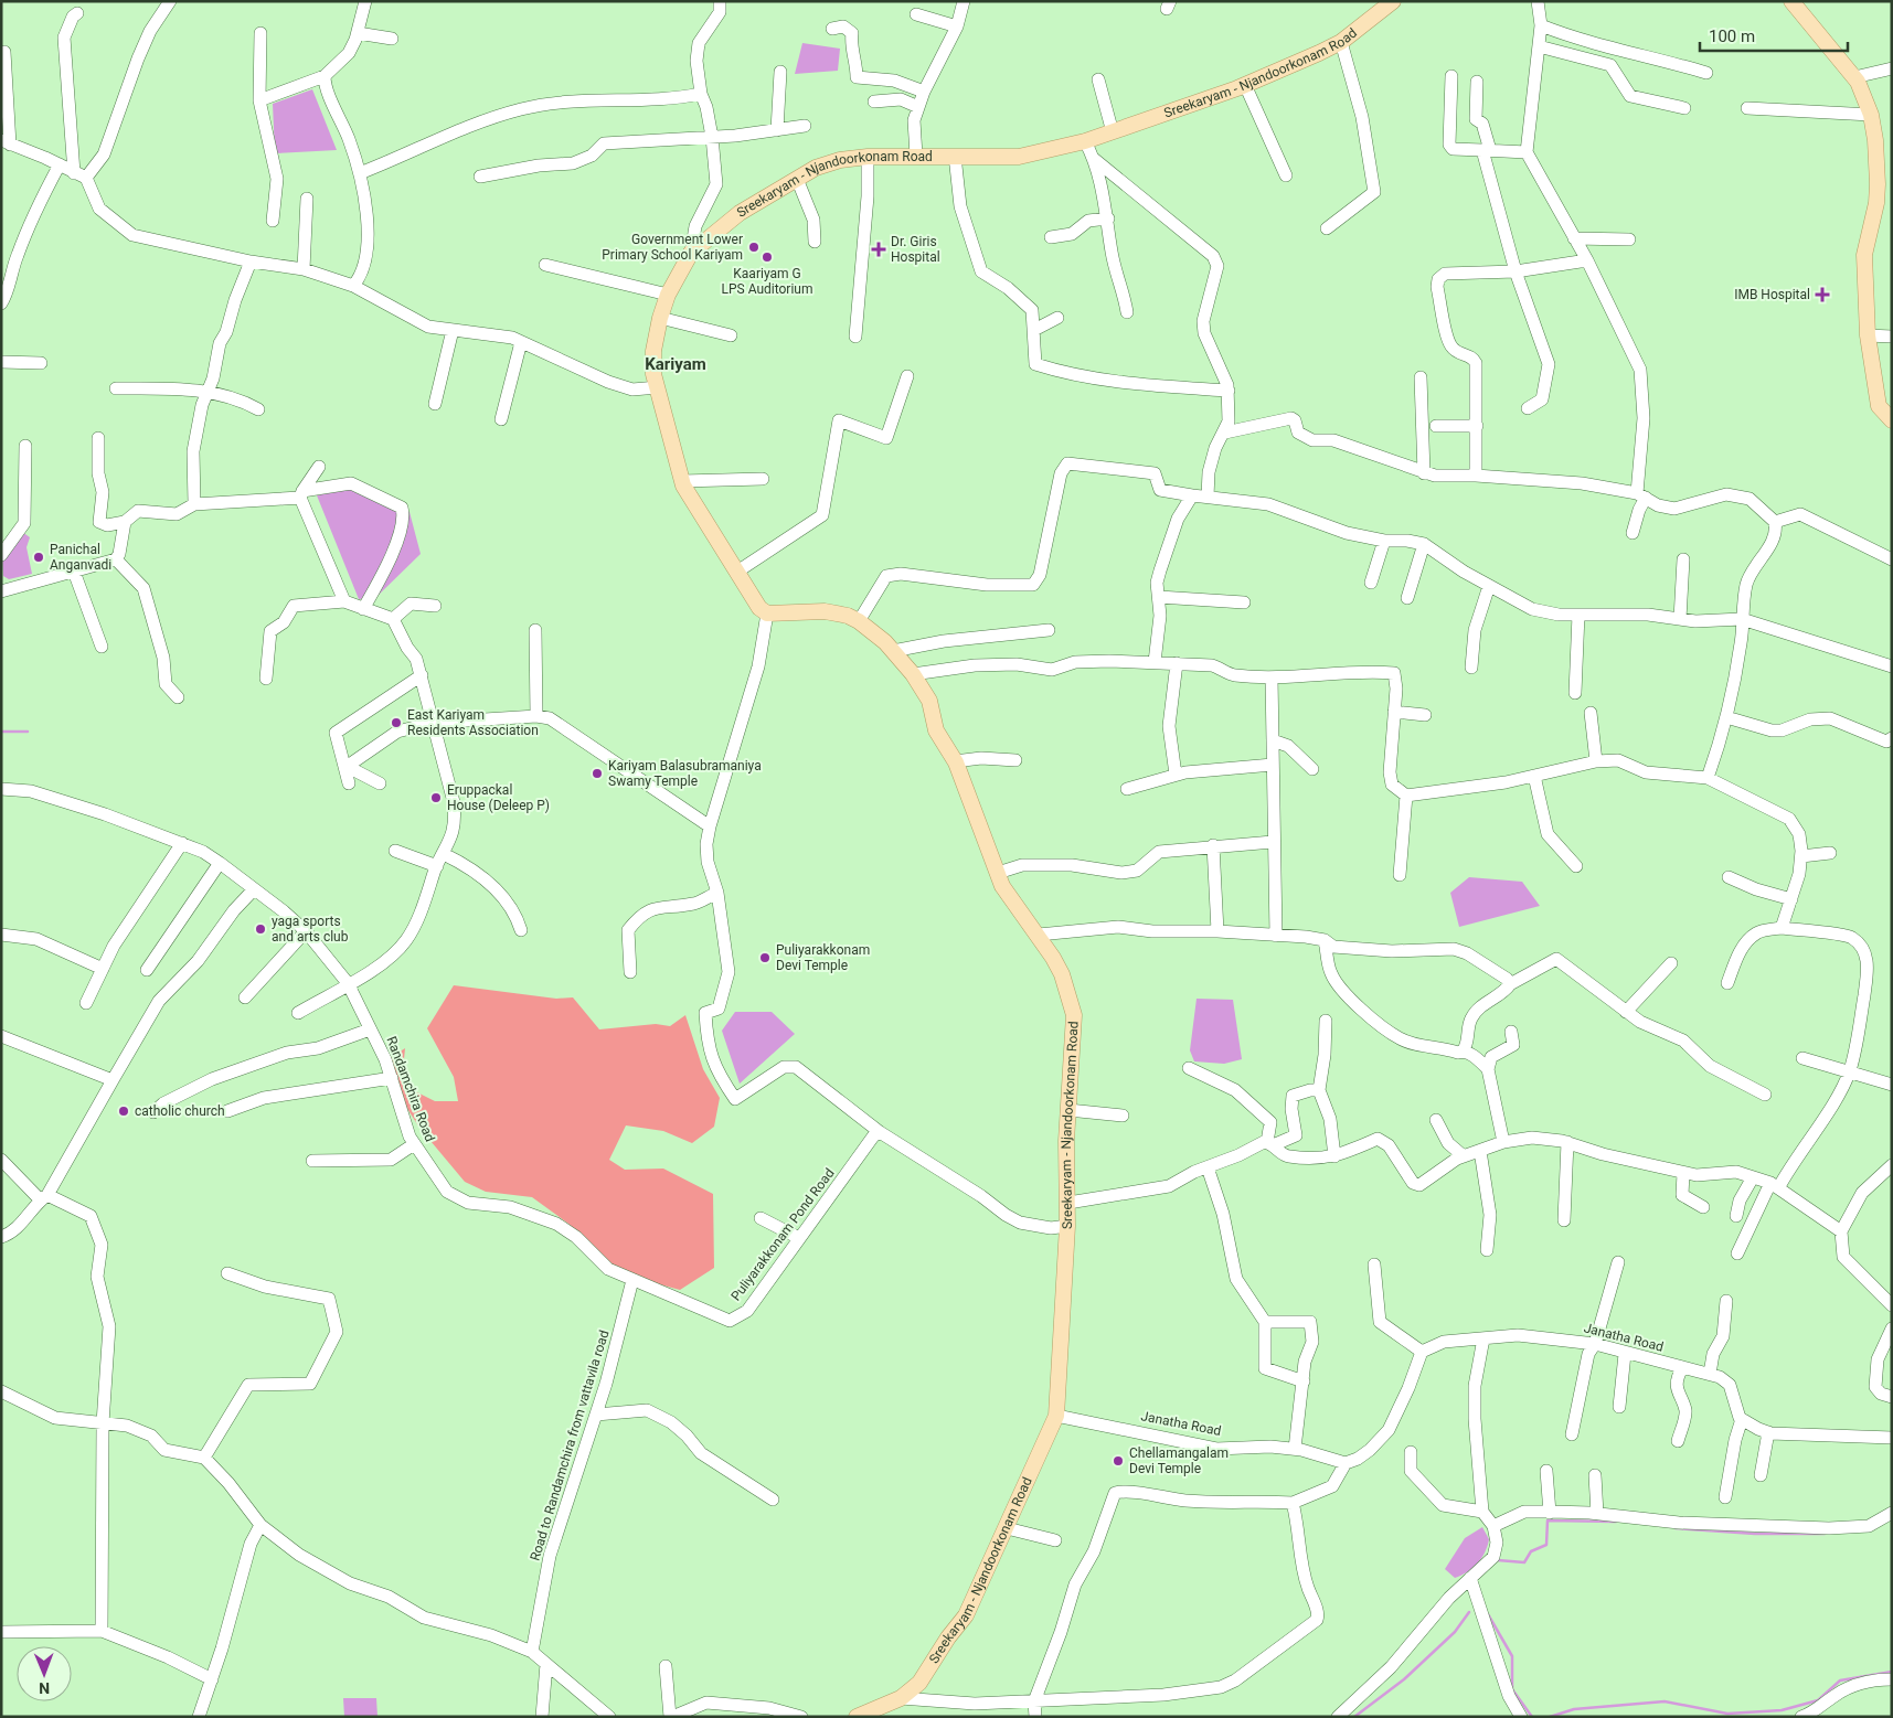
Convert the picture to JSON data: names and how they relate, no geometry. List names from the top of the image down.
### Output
{
  "streets": {
    "main road": ["Sreekaryam - Njandoorkonam Road"],
    "street": [
      "Randamchira Road",
      "Puliyarakkonam Pond Road",
      "Janatha Road",
      "Road to Randamchira from vattavila road"
    ]
  },
  "crossings": [
    ["Sreekaryam - Njandoorkonam Road", "Janatha Road"],
    ["Randamchira Road", "Puliyarakkonam Pond Road"],
    ["Randamchira Road", "Road to Randamchira from vattavila road"],
    ["Puliyarakkonam Pond Road", "Road to Randamchira from vattavila road"]
  ],
  "districts": ["Kariyam"],
  "places": {
    "other": [
      "Government Lower Primary School Kariyam",
      "Kaariyam G LPS Auditorium",
      "Panichal Anganvadi",
      "East Kariyam Residents Association",
      "Kariyam Balasubramaniya Swamy Temple",
      "Eruppackal House (Deleep P)",
      "yaga sports and arts club",
      "Puliyarakkonam Devi Temple",
      "catholic church",
      "Chellamangalam Devi Temple"
    ],
    "health": ["Dr. Giris Hospital", "IMB Hospital"]
  },
  "scale_bar": "100 m",
  "north": "bottom"
}
